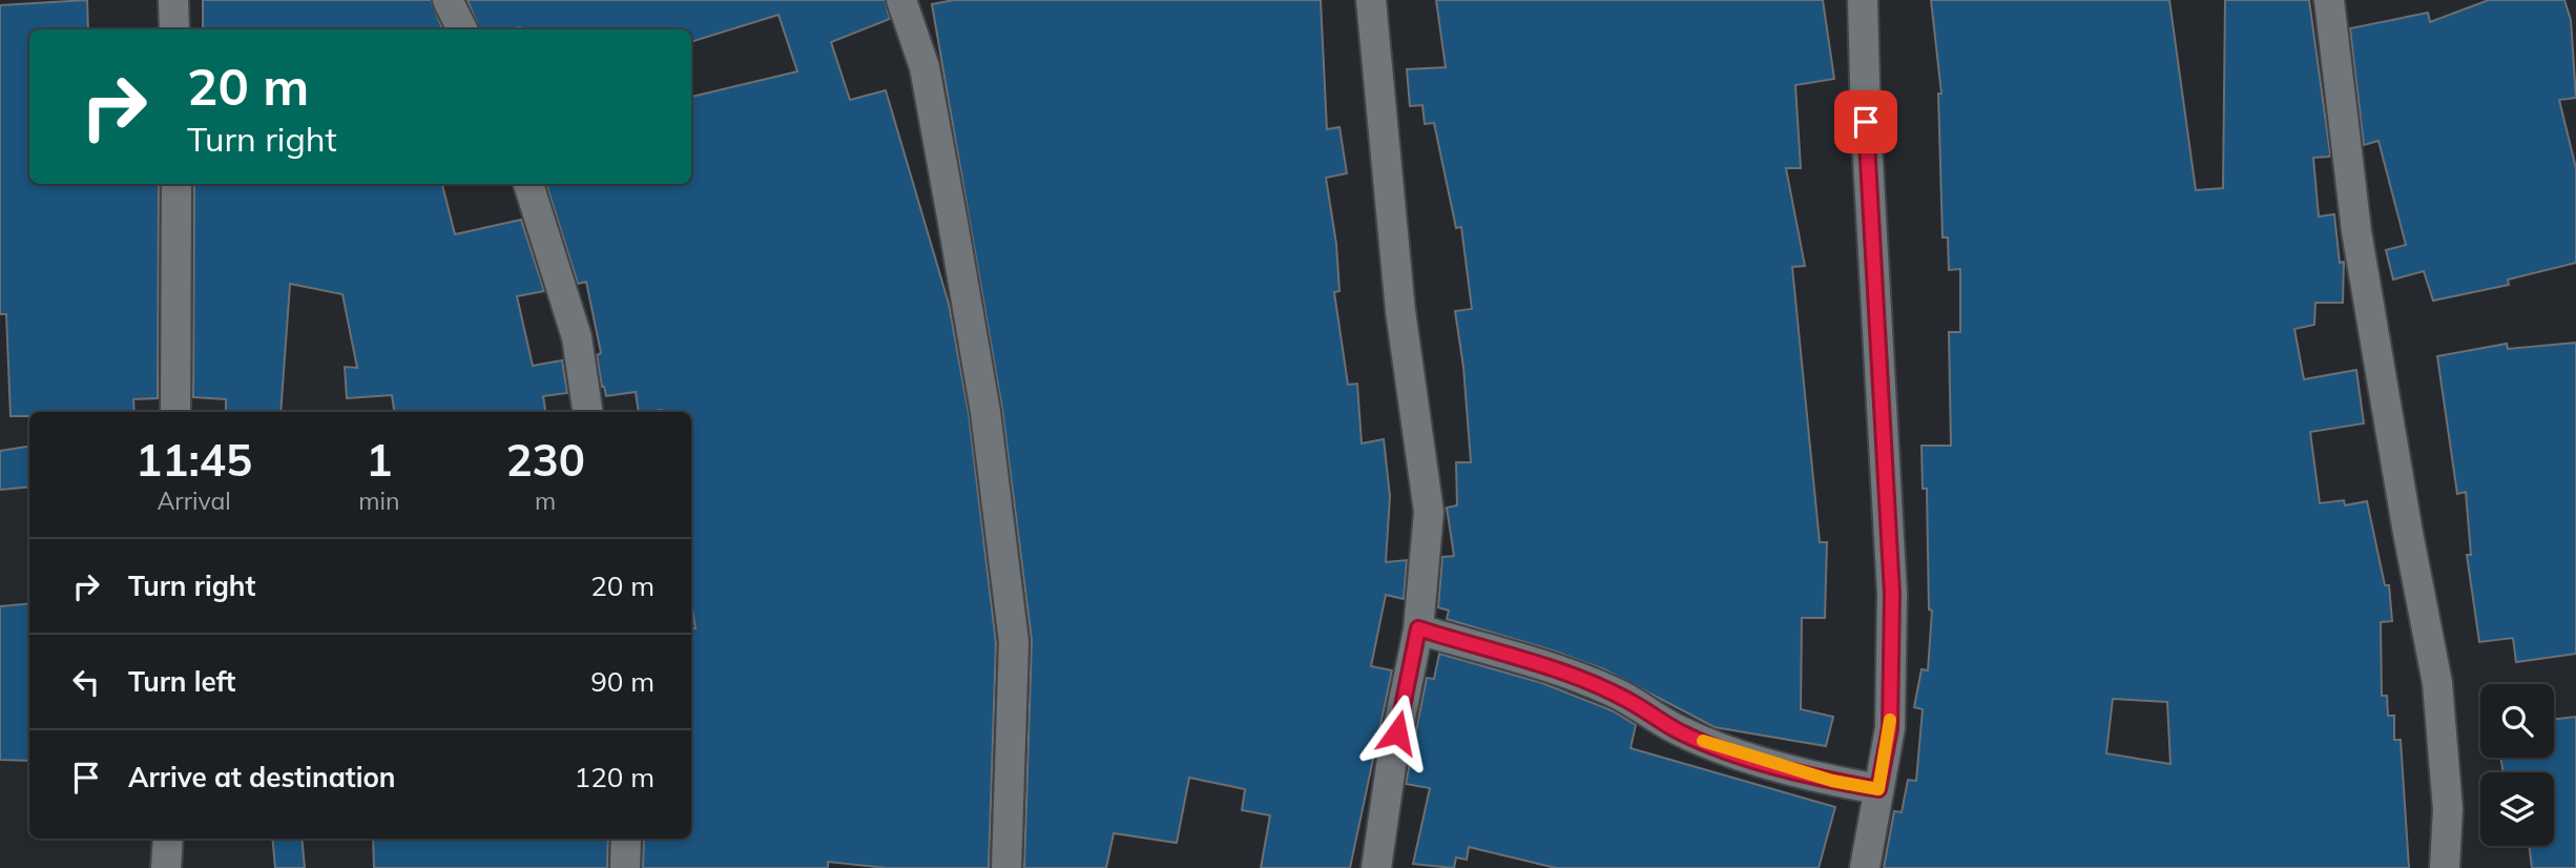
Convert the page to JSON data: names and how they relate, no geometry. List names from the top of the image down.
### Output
{
  "page": {
    "turn": ["20 m", "Turn right"],
    "eta": [
      "11:45",
      "Arrival",
      "1",
      "min",
      "230",
      "m"
    ],
    "list": [
      {
        "name": "Turn right",
        "value": "20 m"
      },
      {
        "name": "Turn left",
        "value": "90 m"
      },
      {
        "name": "Arrive at destination",
        "value": "120 m"
      }
    ]
  }
}
